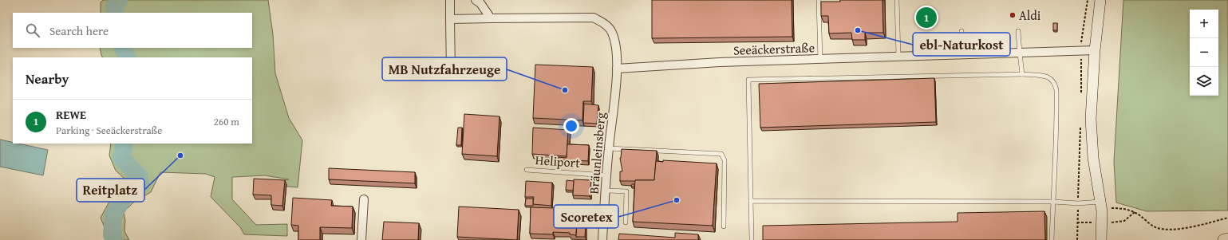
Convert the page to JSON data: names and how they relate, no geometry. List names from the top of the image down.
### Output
{
  "streets": {
    "street": ["Seeäckerstraße", "Bräunleinsberg"],
    "lane": ["Heliport"]
  },
  "crossings": [
    ["Seeäckerstraße", "Bräunleinsberg"],
    ["Bräunleinsberg", "Heliport"]
  ],
  "places": [
    "Aldi",
    "ebl-Naturkost",
    "MB Nutzfahrzeuge",
    "Reitplatz",
    "Scoretex"
  ],
  "page": {
    "pins": "1",
    "map_buttons": ["+", "−"],
    "search": "Search here",
    "heading": "Nearby",
    "list": [
      {
        "mark": "1",
        "name": "REWE",
        "note": "Parking · Seeäckerstraße",
        "value": "260 m"
      }
    ]
  }
}
